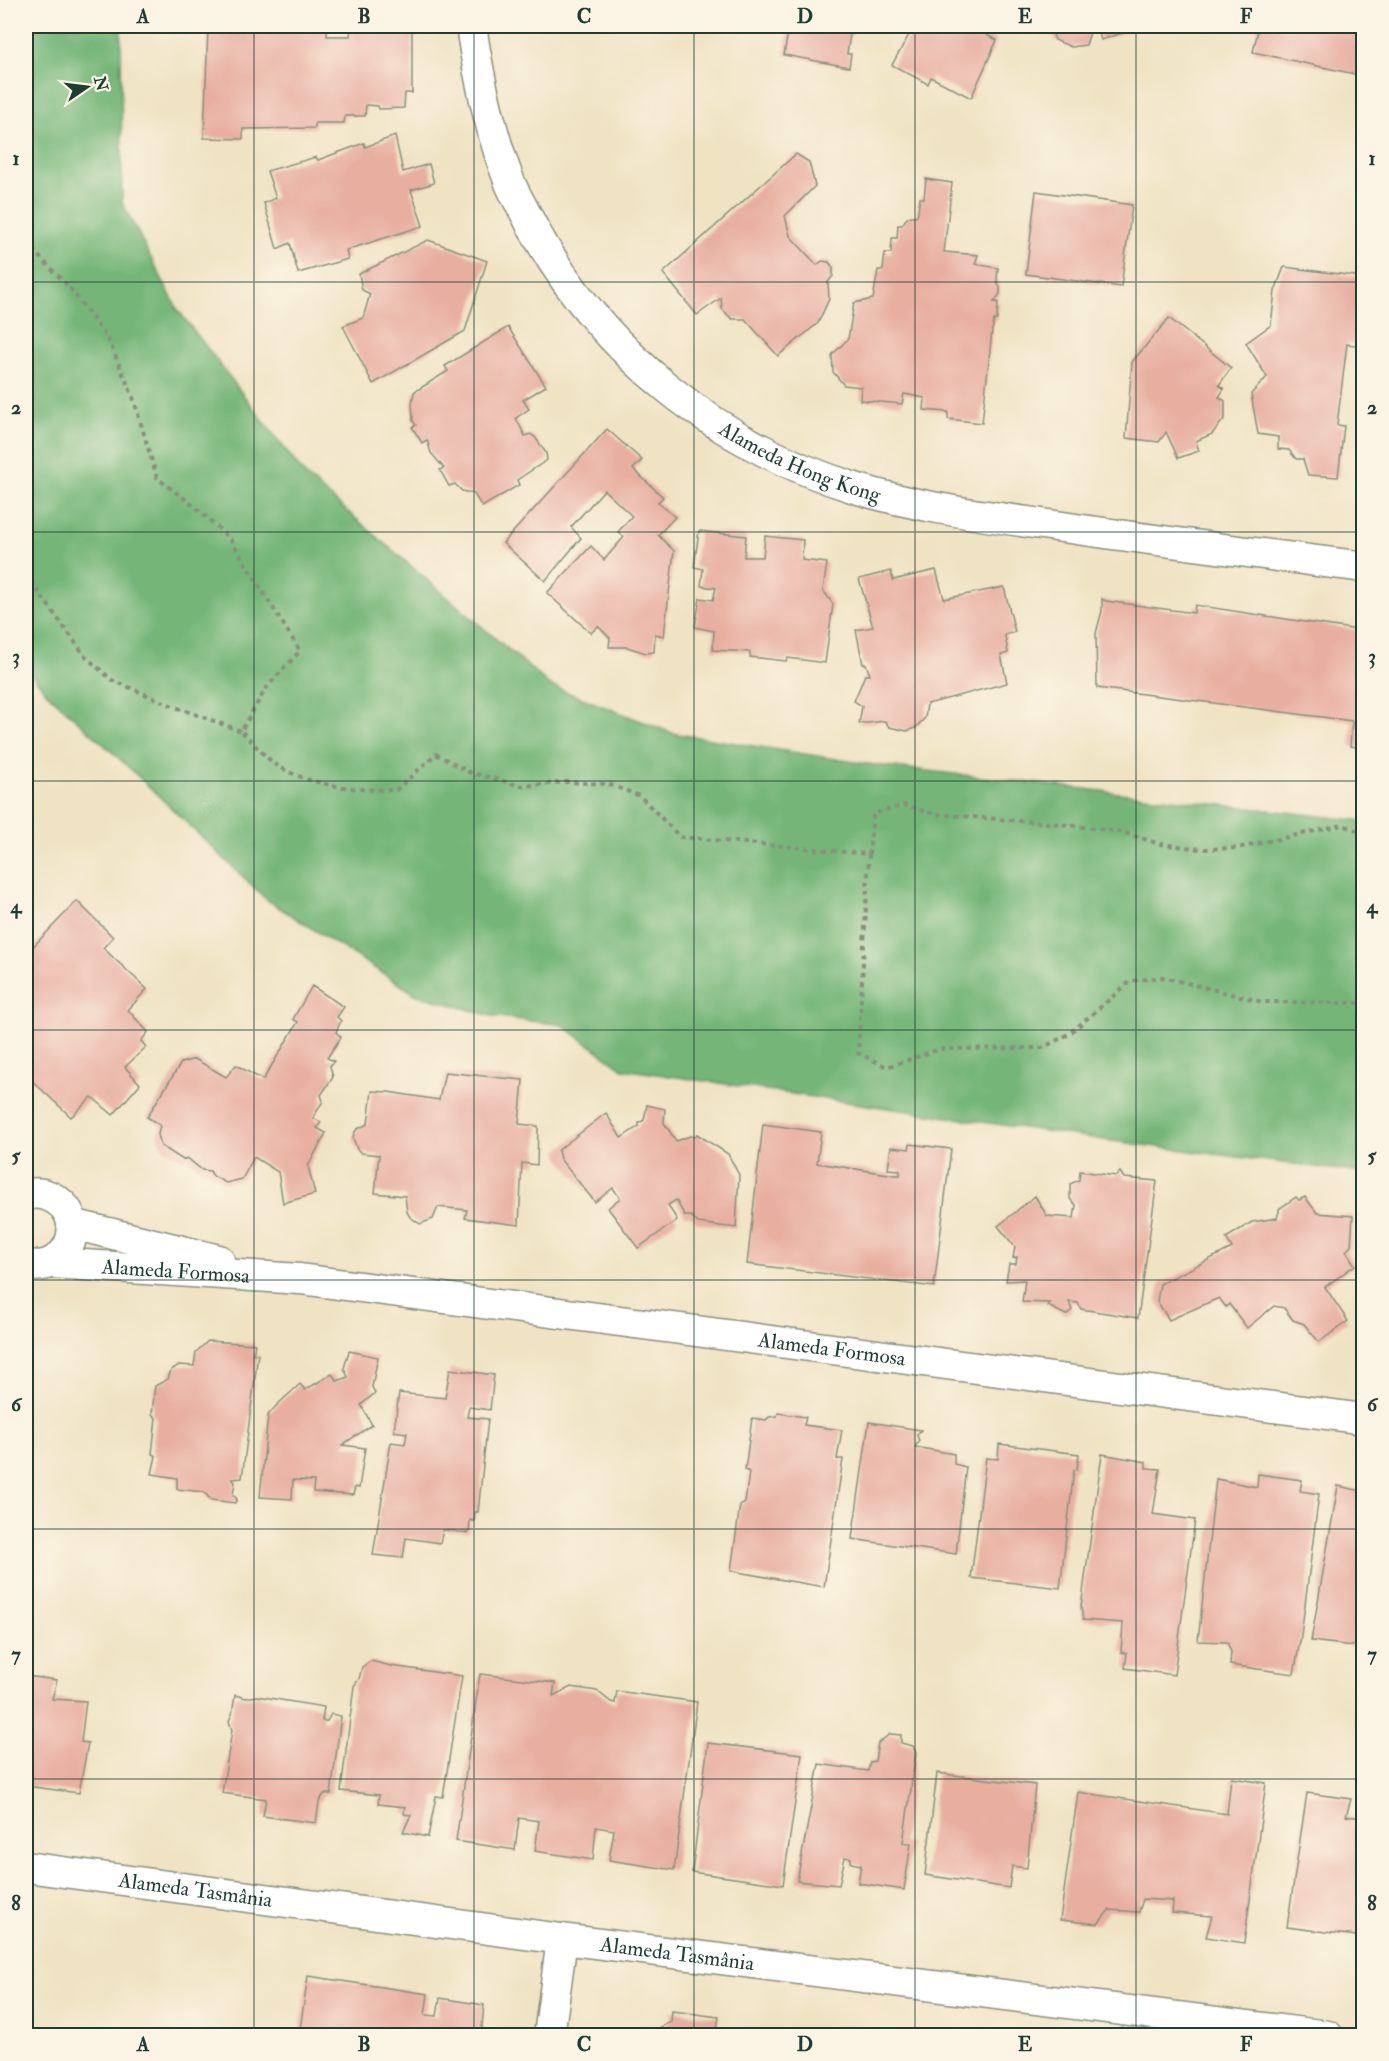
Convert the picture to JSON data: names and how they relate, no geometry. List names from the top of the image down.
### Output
{
  "streets": {
    "street": ["Alameda Hong Kong", "Alameda Formosa", "Alameda Tasmânia"]
  },
  "north": "right",
  "grid": {
    "columns": [
      "A",
      "B",
      "C",
      "D",
      "E",
      "F"
    ],
    "rows": [
      "1",
      "2",
      "3",
      "4",
      "5",
      "6",
      "7",
      "8"
    ]
  }
}
